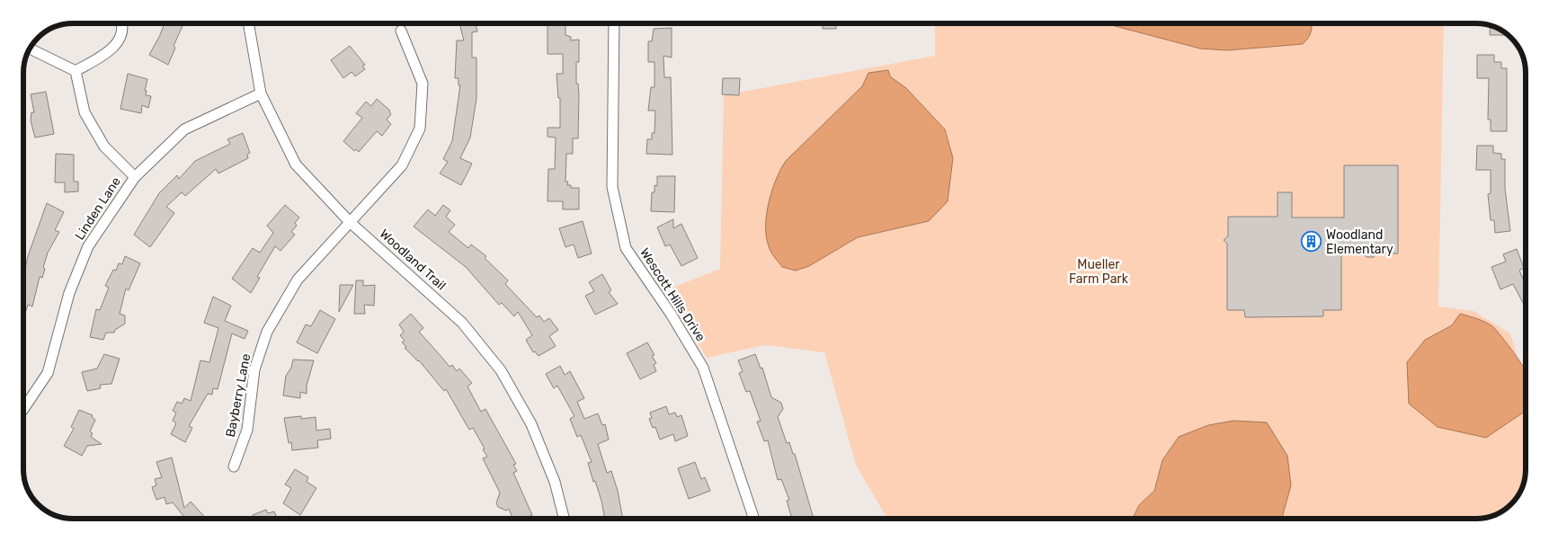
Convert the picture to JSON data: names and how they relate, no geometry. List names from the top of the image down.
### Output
{
  "streets": {
    "street": [
      "Linden Lane",
      "Woodland Trail",
      "Wescott Hills Drive",
      "Bayberry Lane"
    ]
  },
  "crossings": [
    ["Linden Lane", "Woodland Trail"],
    ["Woodland Trail", "Bayberry Lane"]
  ],
  "parks": ["Mueller Farm Park"],
  "places": {
    "building": ["Woodland Elementary"]
  }
}
